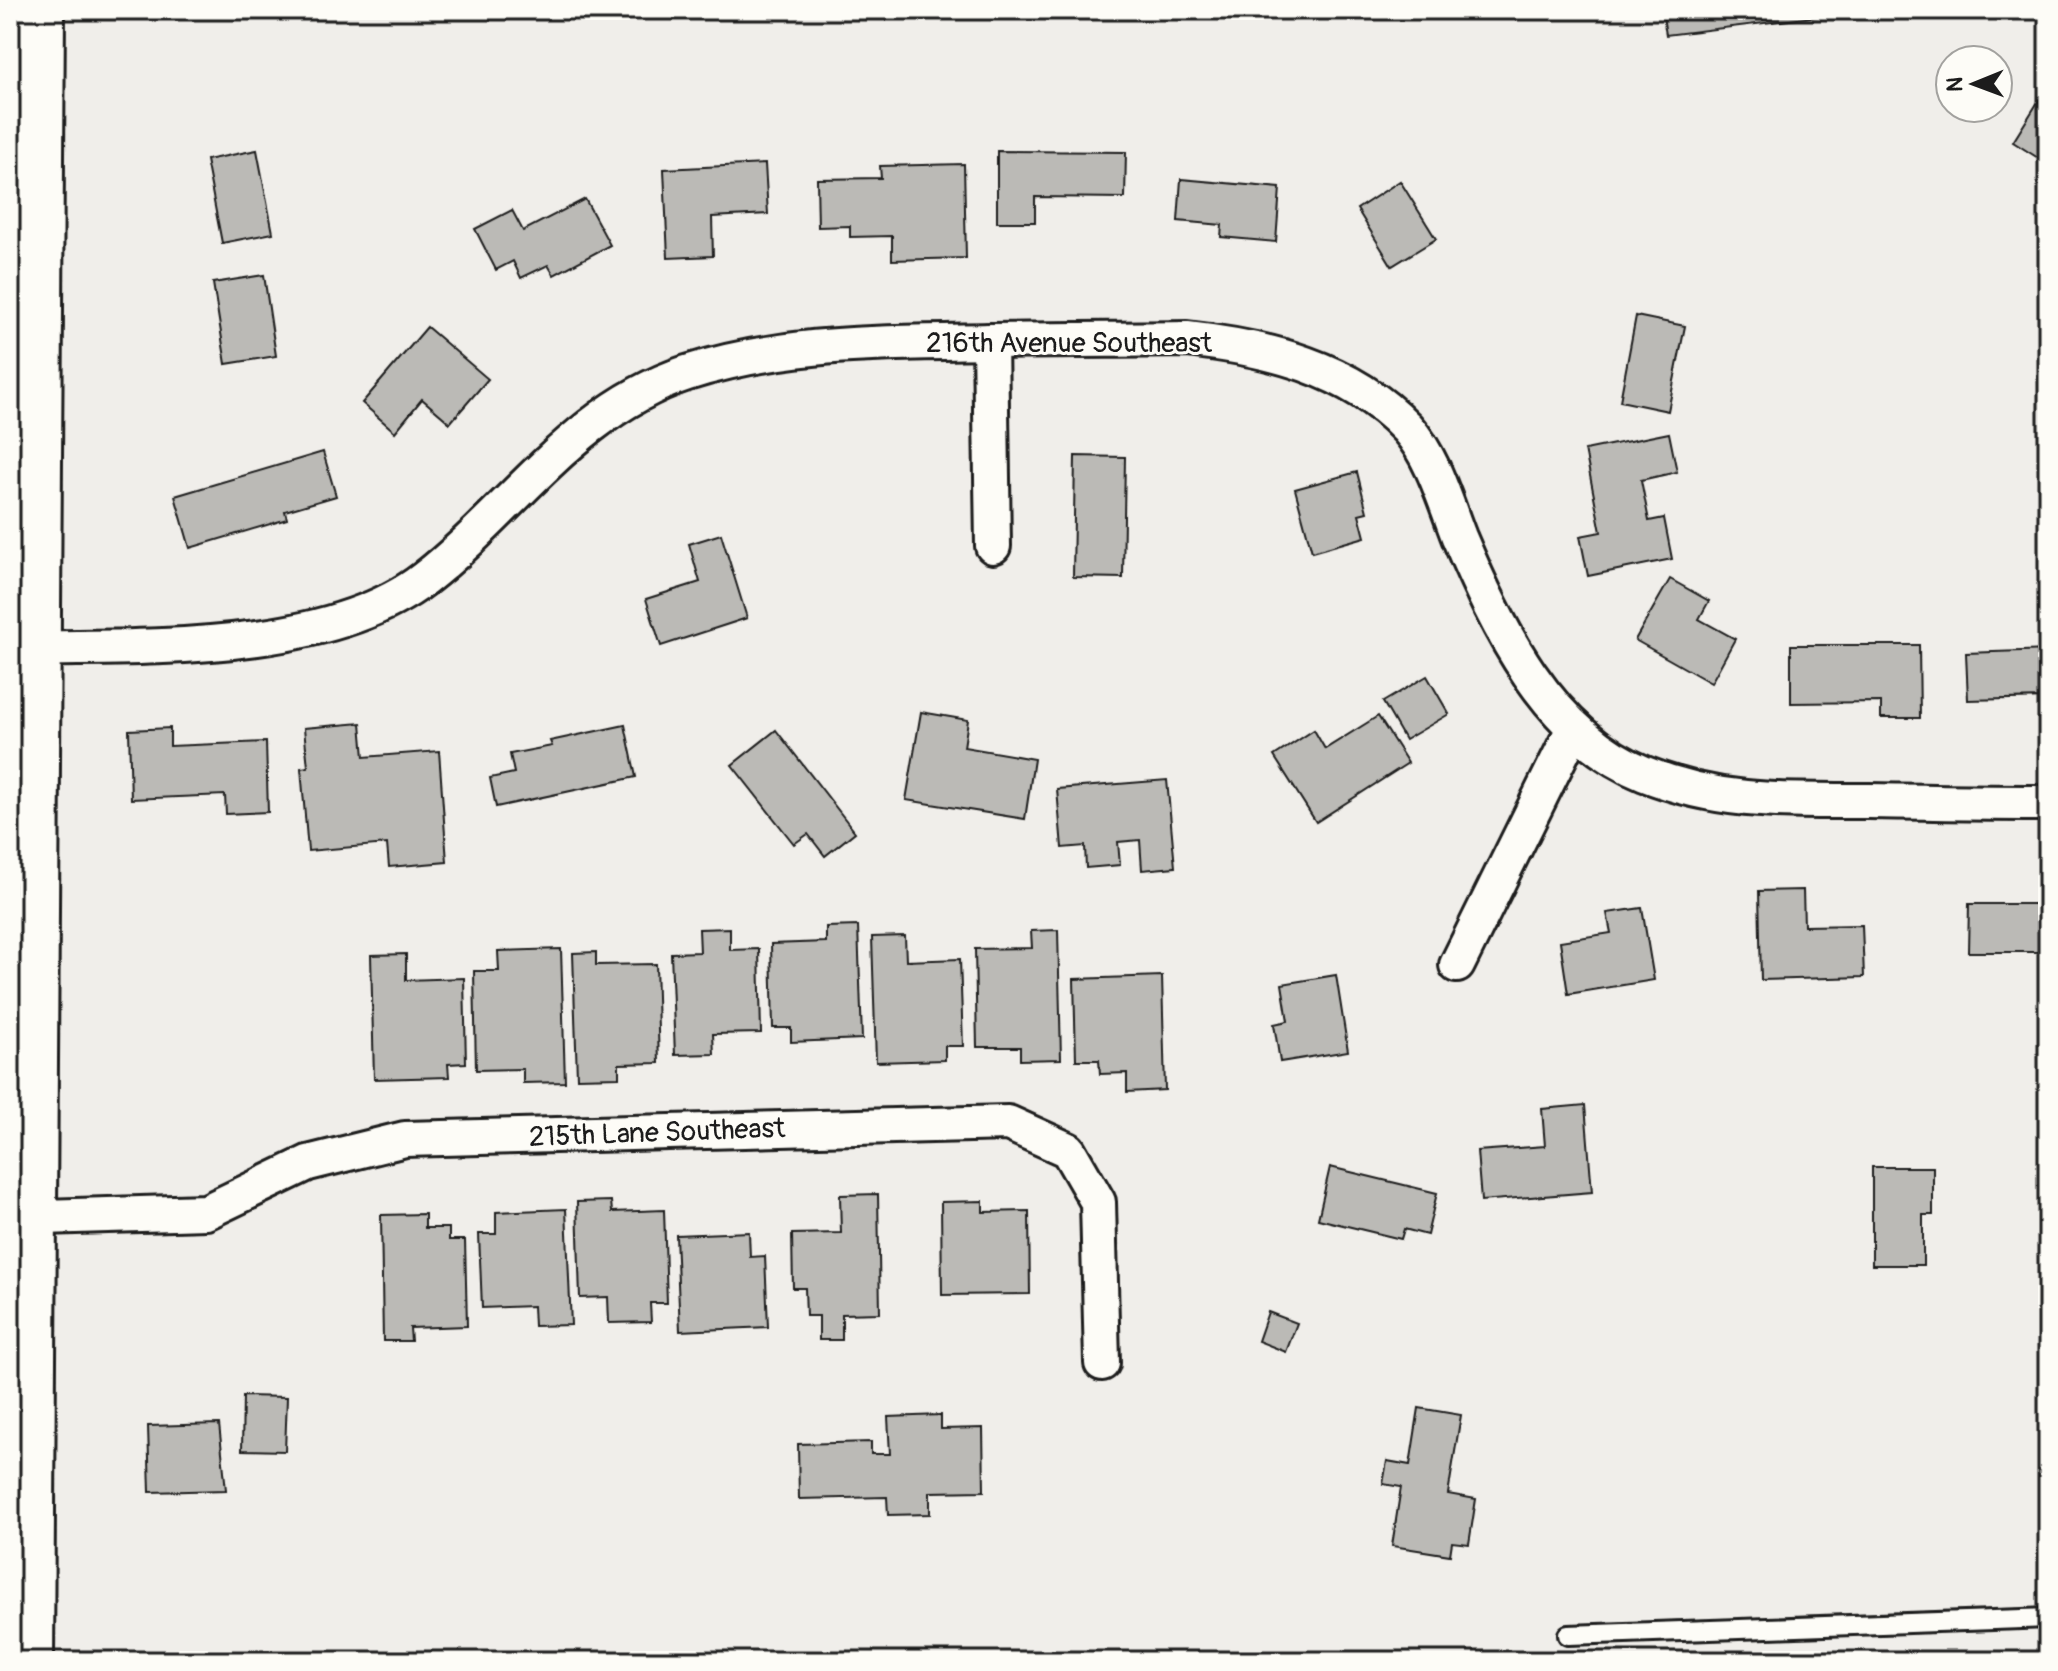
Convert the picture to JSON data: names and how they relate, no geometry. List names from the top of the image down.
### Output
{
  "streets": {
    "street": ["216th Avenue Southeast", "215th Lane Southeast"]
  },
  "north": "left"
}
